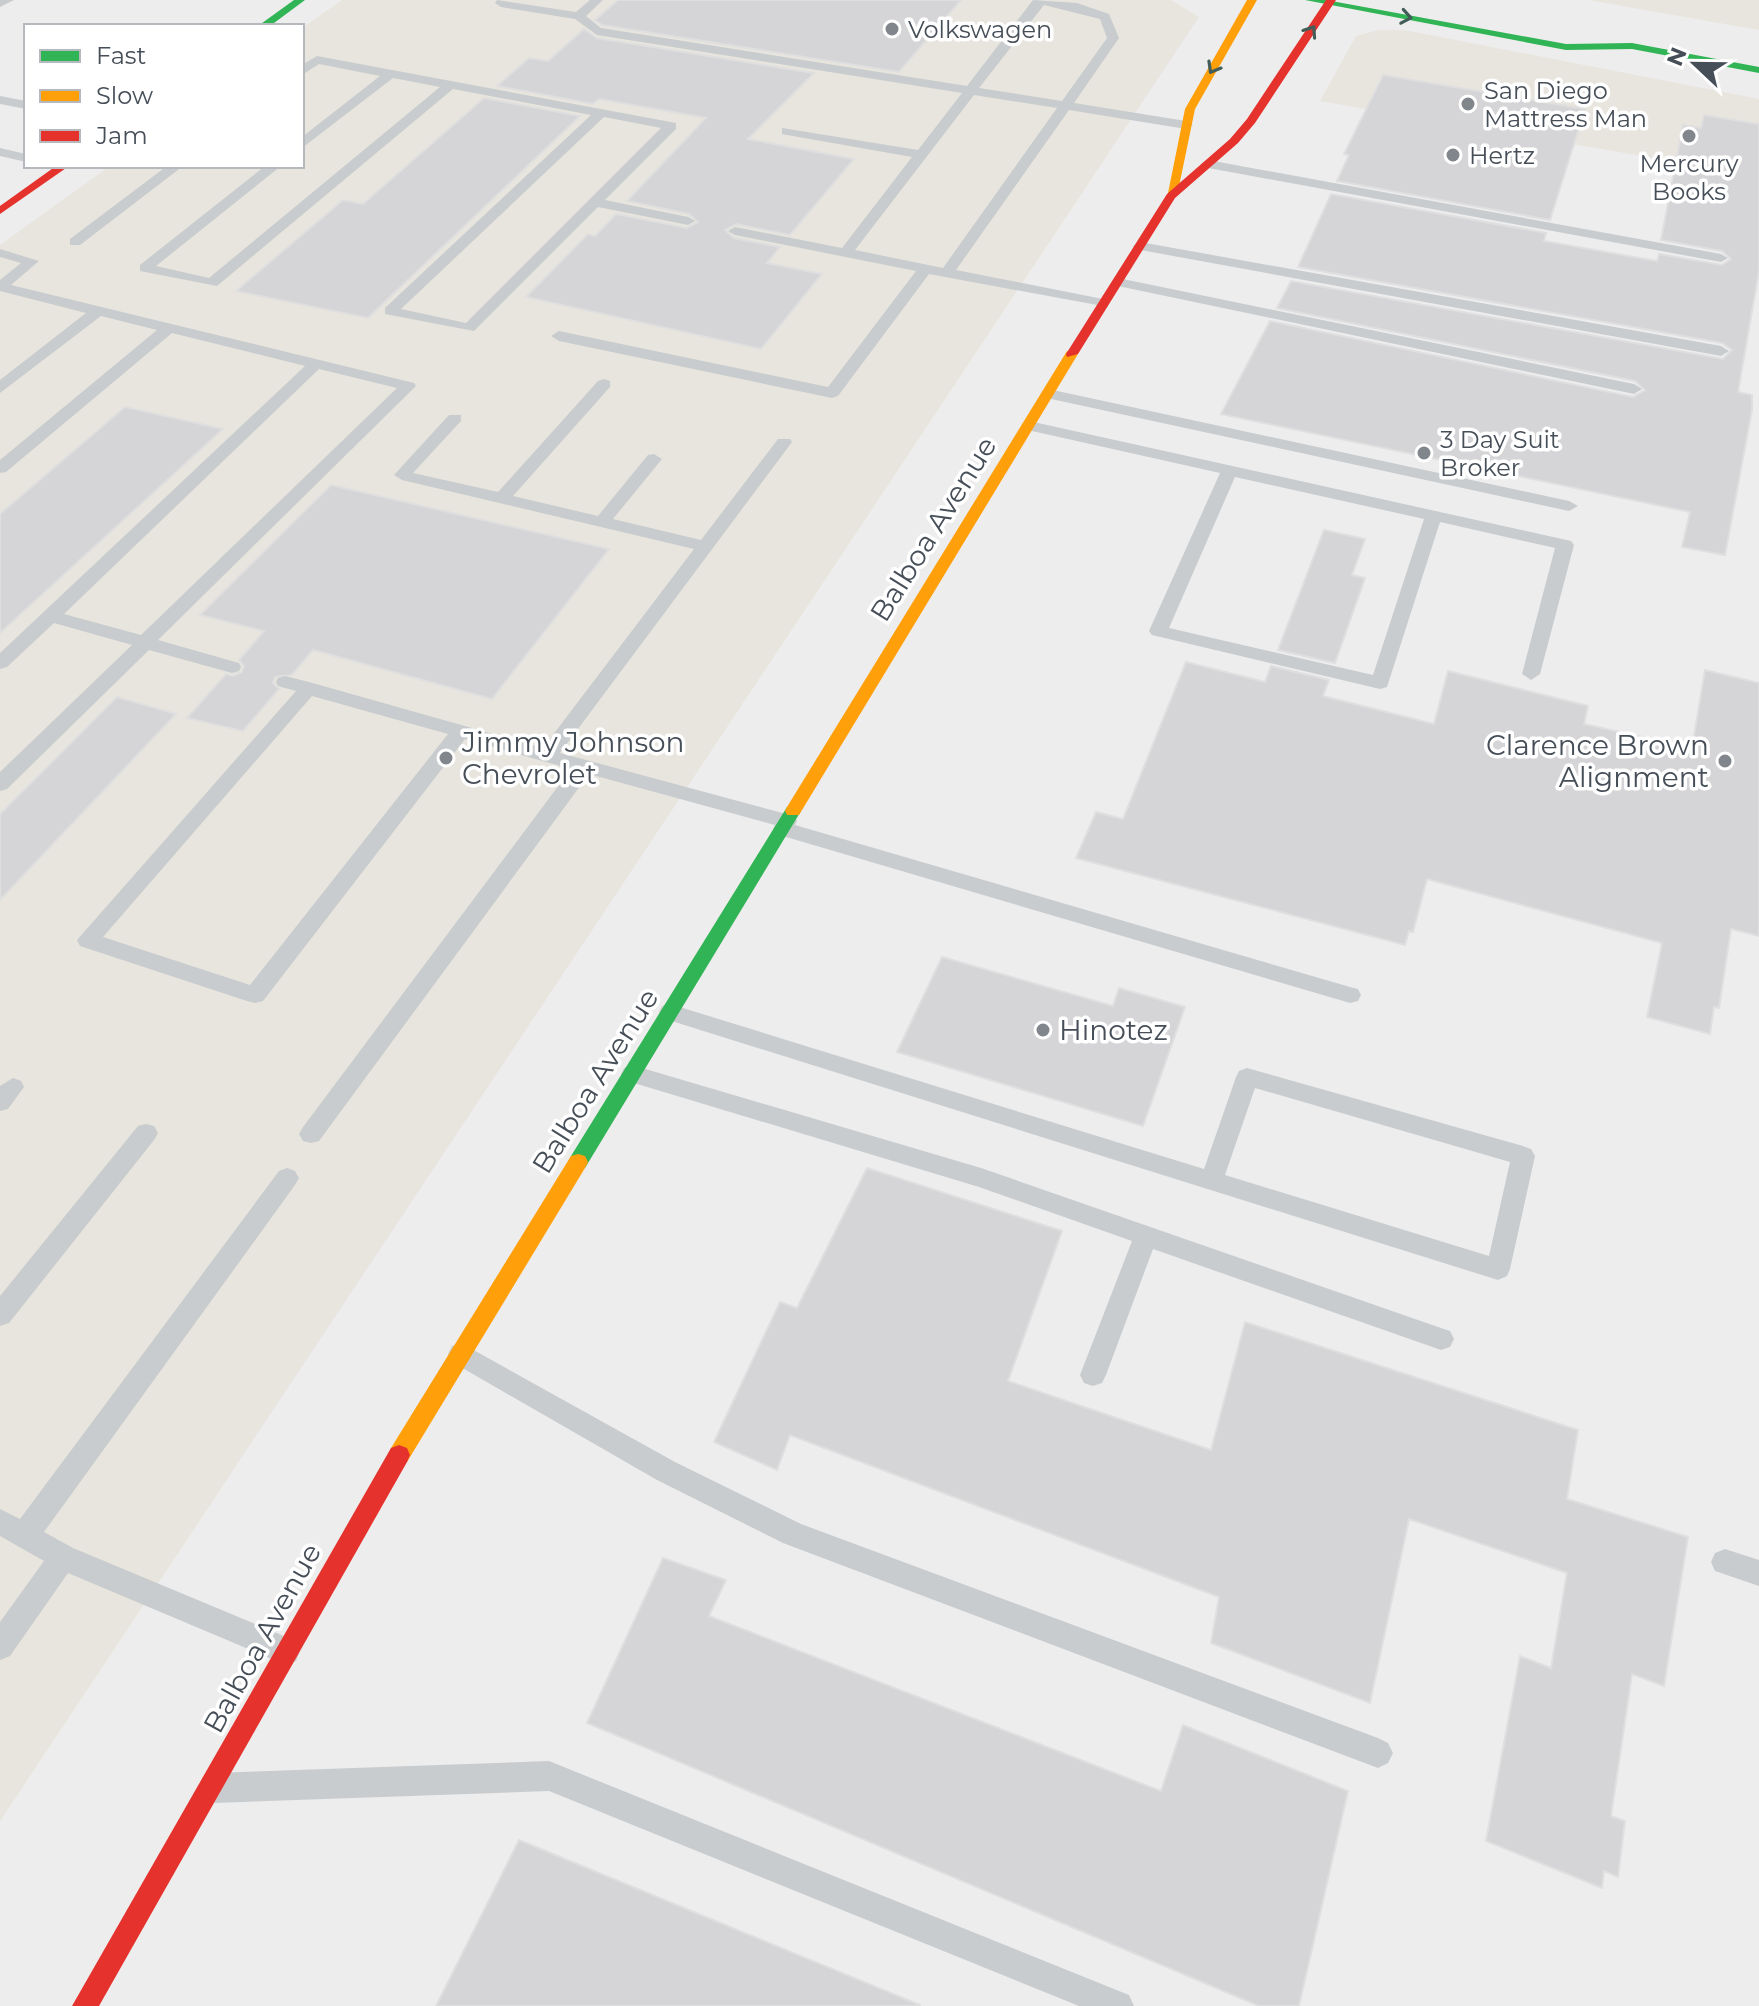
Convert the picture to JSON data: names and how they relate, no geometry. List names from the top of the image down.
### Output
{
  "streets": {
    "main road": ["Balboa Avenue"]
  },
  "places": [
    "Volkswagen",
    "San Diego Mattress Man",
    "Mercury Books",
    "Hertz",
    "3 Day Suit Broker",
    "Jimmy Johnson Chevrolet",
    "Clarence Brown Alignment",
    "Hinotez"
  ],
  "legend": ["Fast", "Slow", "Jam"],
  "north": "left"
}
